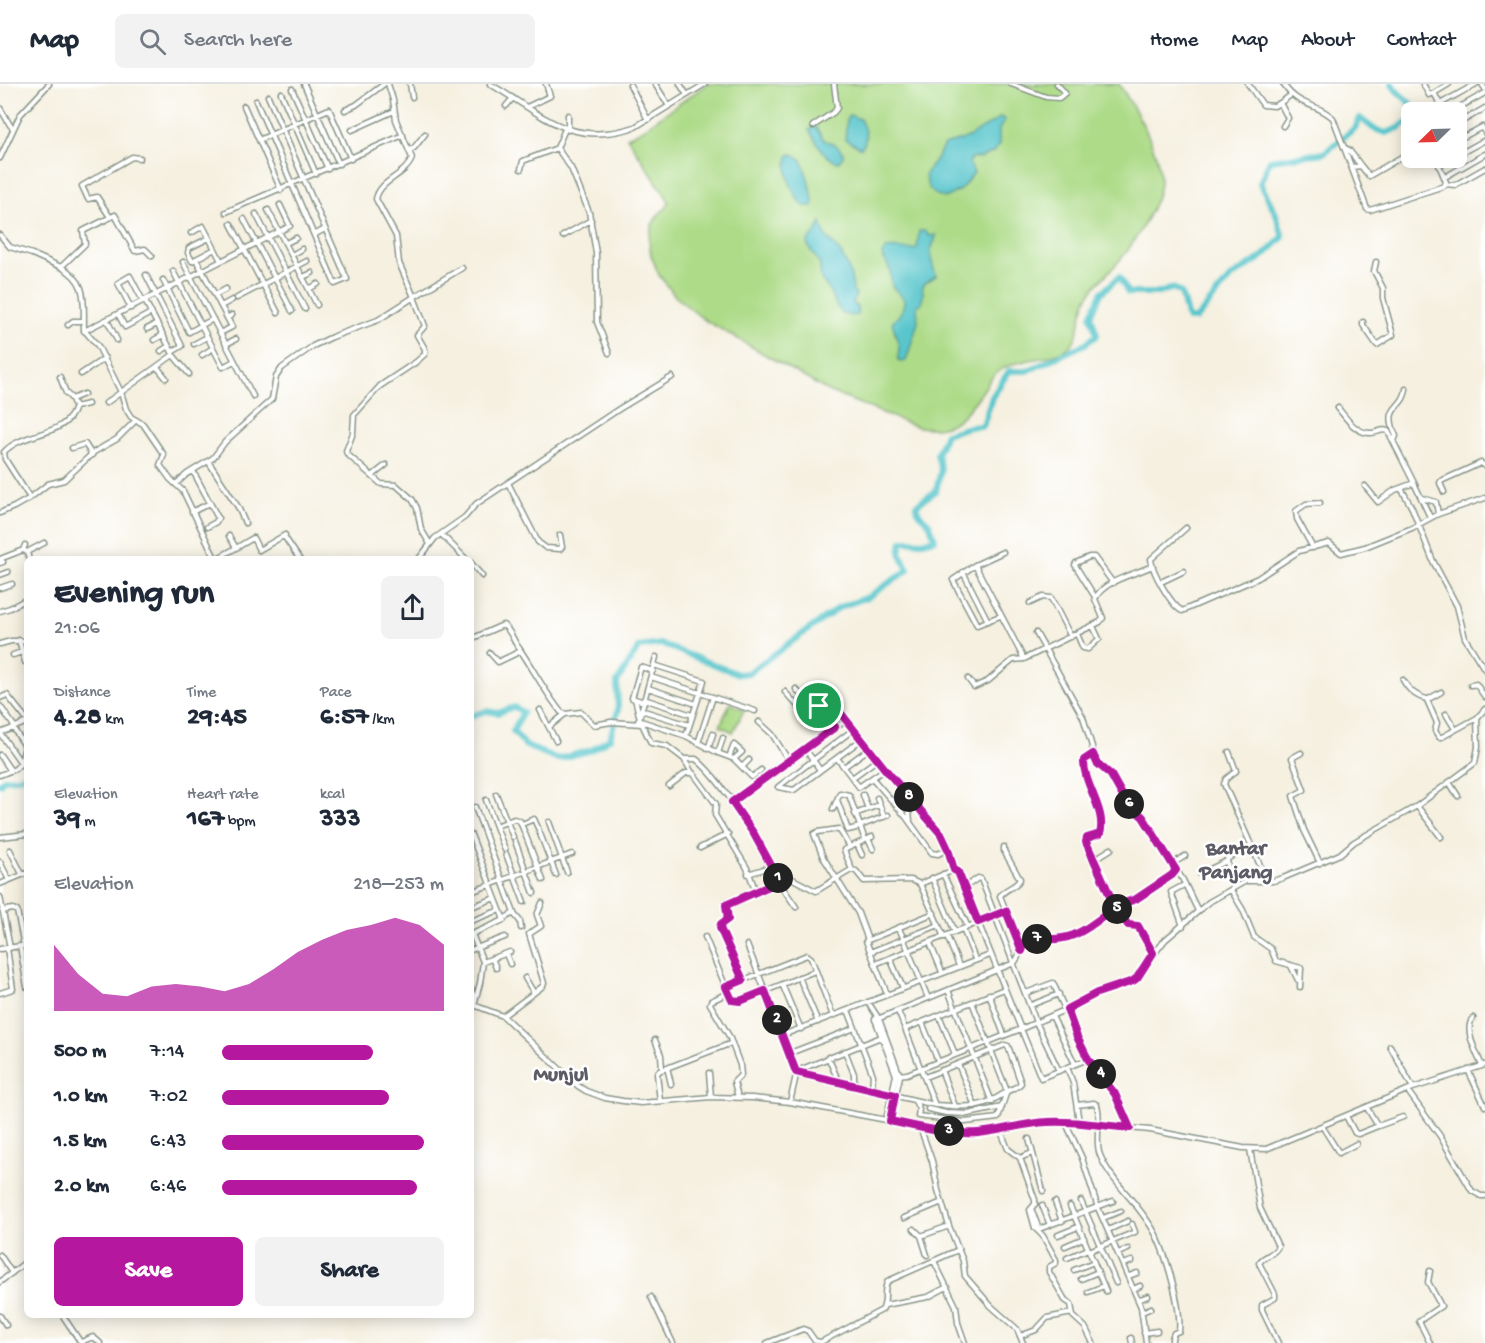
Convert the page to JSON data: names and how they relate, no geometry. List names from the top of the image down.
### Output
{
  "districts": ["Bantar Panjang", "Munjul"],
  "north": "bottom left",
  "page": {
    "header": "Map",
    "search": "Search here",
    "nav": [
      "Home",
      "Map",
      "About",
      "Contact"
    ],
    "heading": ["Evening run", "21:06"],
    "stats": [
      ["Distance", "4.28 km"],
      ["Time", "29:45"],
      ["Pace", "6:57 /km"],
      ["Elevation", "39 m"],
      ["Heart rate", "167 bpm"],
      ["kcal", "333"]
    ],
    "pins": [
      "8",
      "6",
      "1",
      "5",
      "7",
      "2",
      "4",
      "3"
    ],
    "chart": ["Elevation", "218–253 m"],
    "list": [
      {
        "name": "500 m",
        "note": "7:14"
      },
      {
        "name": "1.0 km",
        "note": "7:02"
      },
      {
        "name": "1.5 km",
        "note": "6:43"
      },
      {
        "name": "2.0 km",
        "note": "6:46"
      }
    ],
    "buttons": ["Save", "Share"]
  }
}
